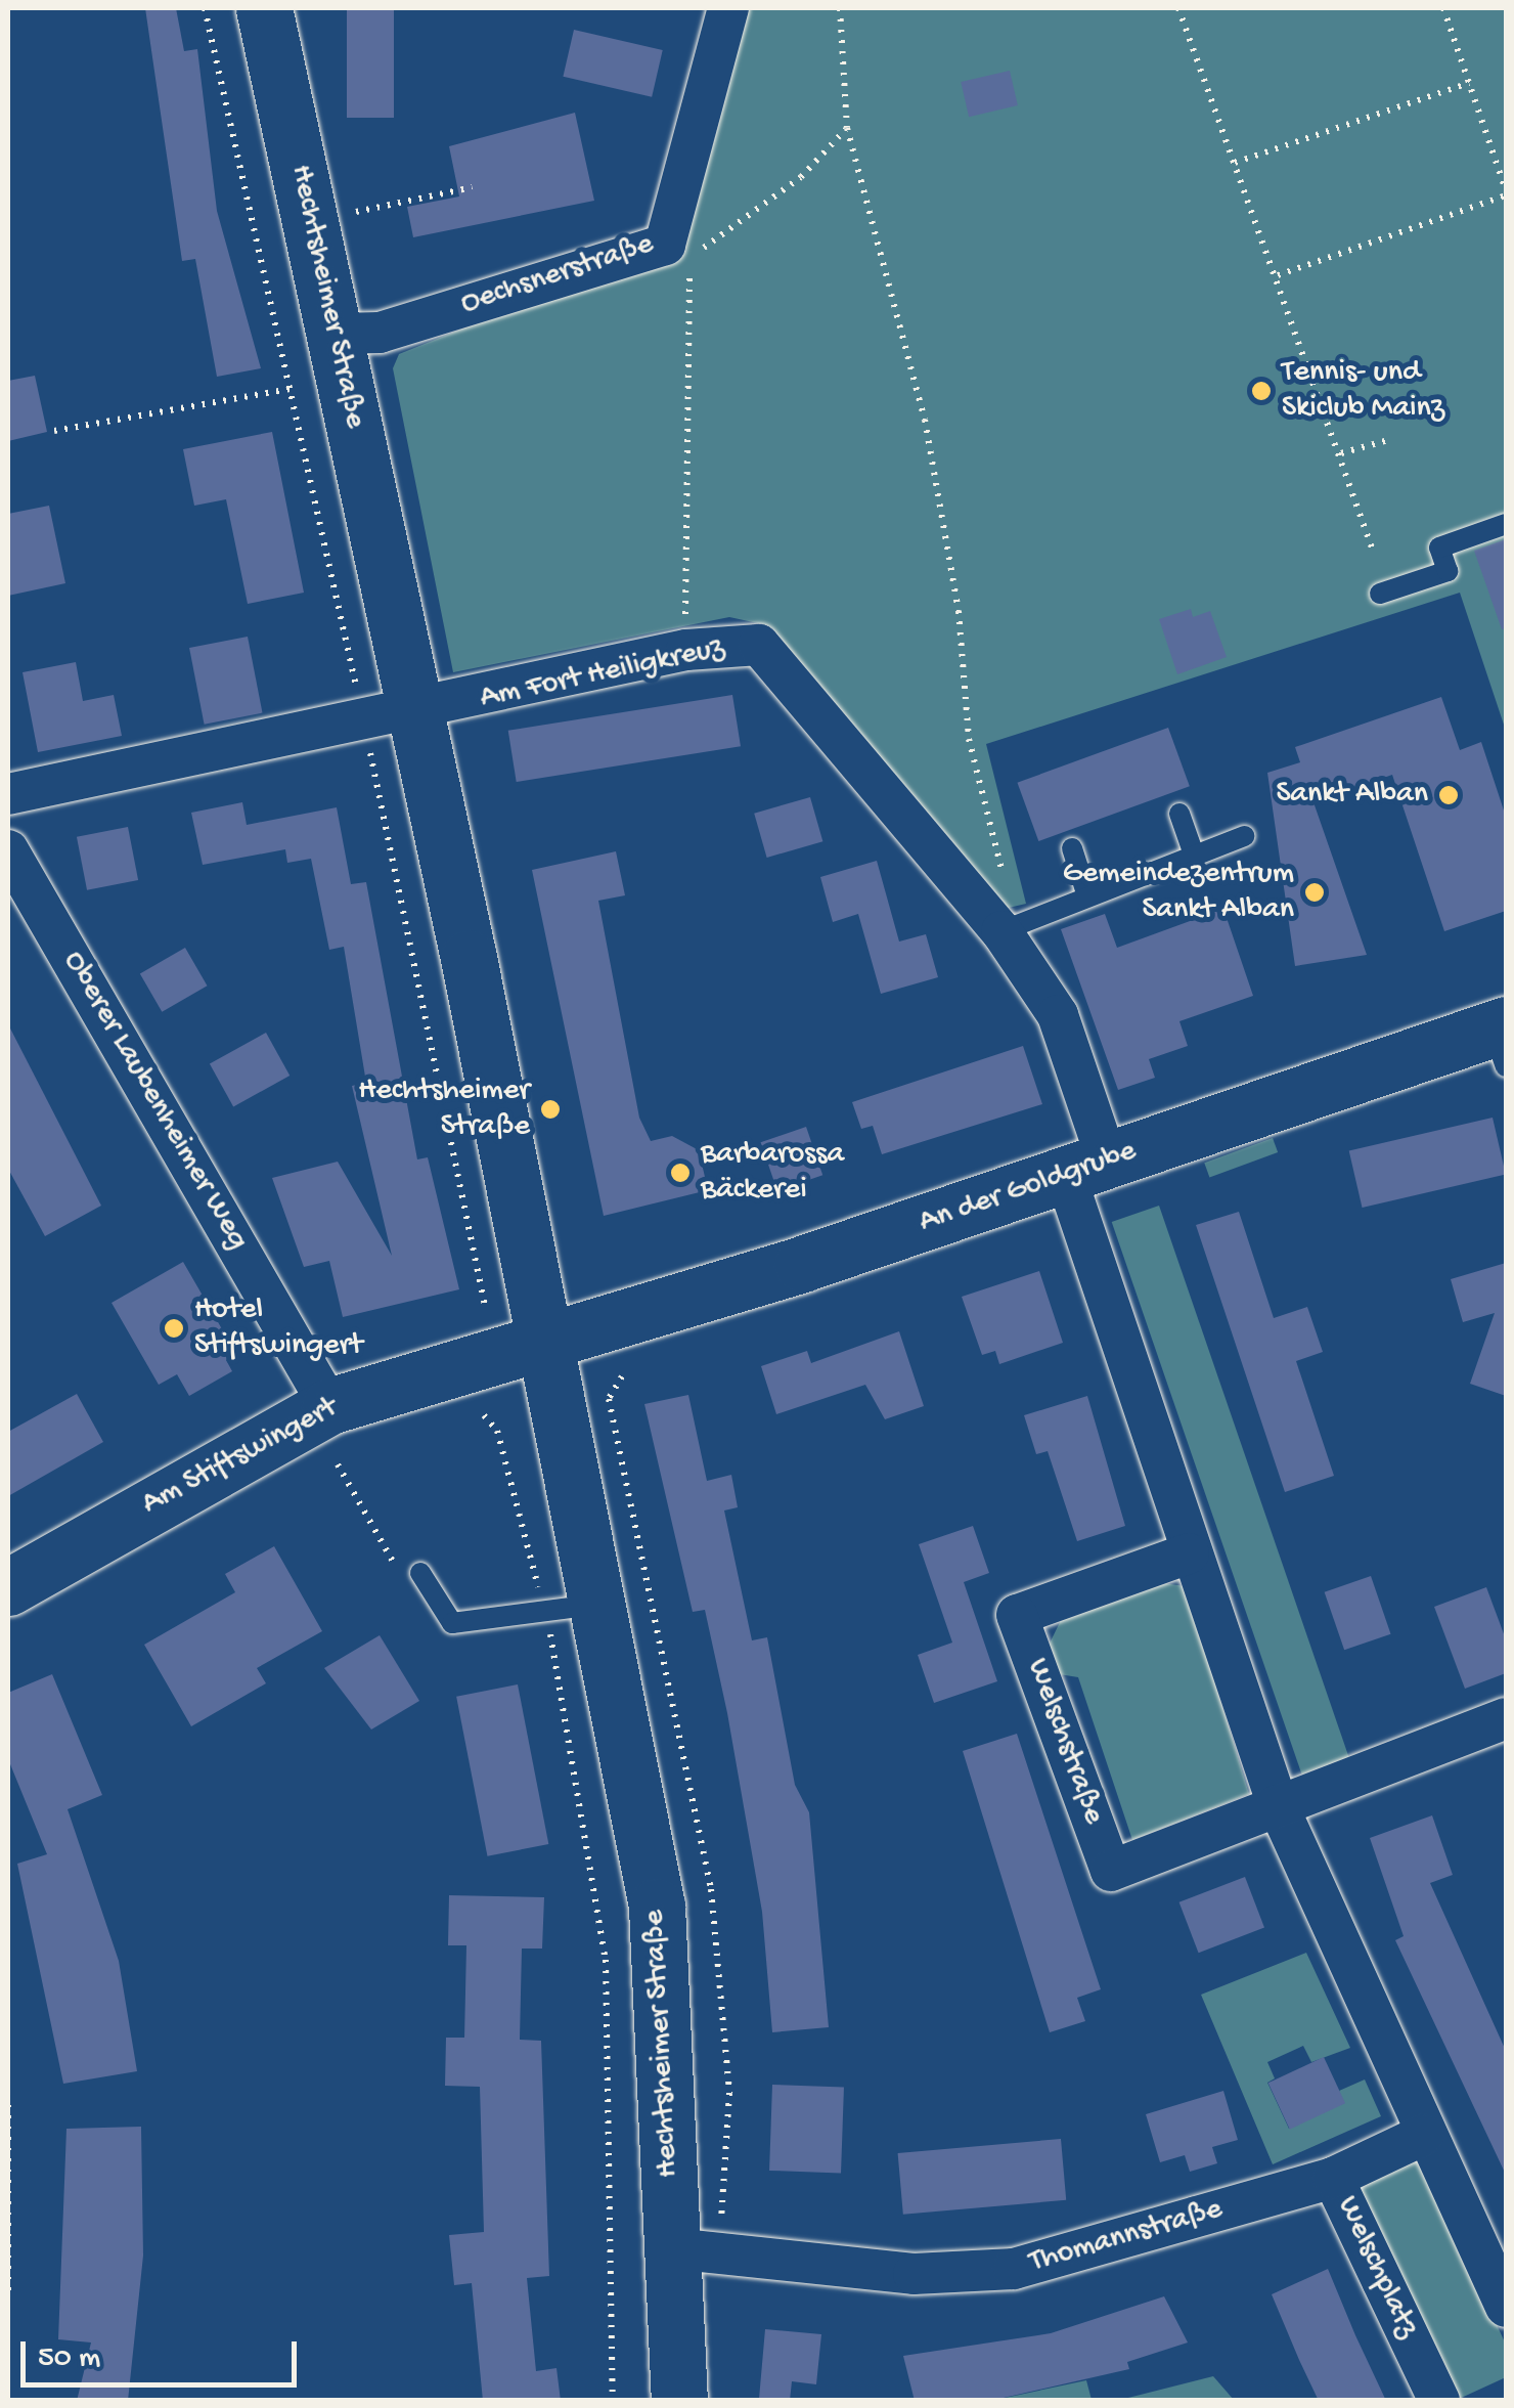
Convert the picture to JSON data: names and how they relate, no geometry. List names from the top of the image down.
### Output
{
  "streets": {
    "street": [
      "Oechsnerstraße",
      "Hechtsheimer Straße",
      "Am Fort Heiligkreuz",
      "Oberer Laubenheimer Weg",
      "An der Goldgrube",
      "Am Stiftswingert",
      "Welschstraße",
      "Thomannstraße",
      "Welschplatz"
    ]
  },
  "crossings": [
    ["Oechsnerstraße", "Hechtsheimer Straße"],
    ["Hechtsheimer Straße", "Am Fort Heiligkreuz"],
    ["Hechtsheimer Straße", "An der Goldgrube"],
    ["Hechtsheimer Straße", "Am Stiftswingert"],
    ["Hechtsheimer Straße", "Thomannstraße"],
    ["Am Fort Heiligkreuz", "An der Goldgrube"],
    ["Oberer Laubenheimer Weg", "Am Stiftswingert"],
    ["An der Goldgrube", "Am Stiftswingert"],
    ["Thomannstraße", "Welschplatz"]
  ],
  "places": [
    "Tennis- und Skiclub Mainz",
    "Sankt Alban",
    "Gemeindezentrum Sankt Alban",
    "Hechtsheimer Straße",
    "Barbarossa Bäckerei",
    "Hotel Stiftswingert"
  ],
  "scale_bar": "50 m"
}
